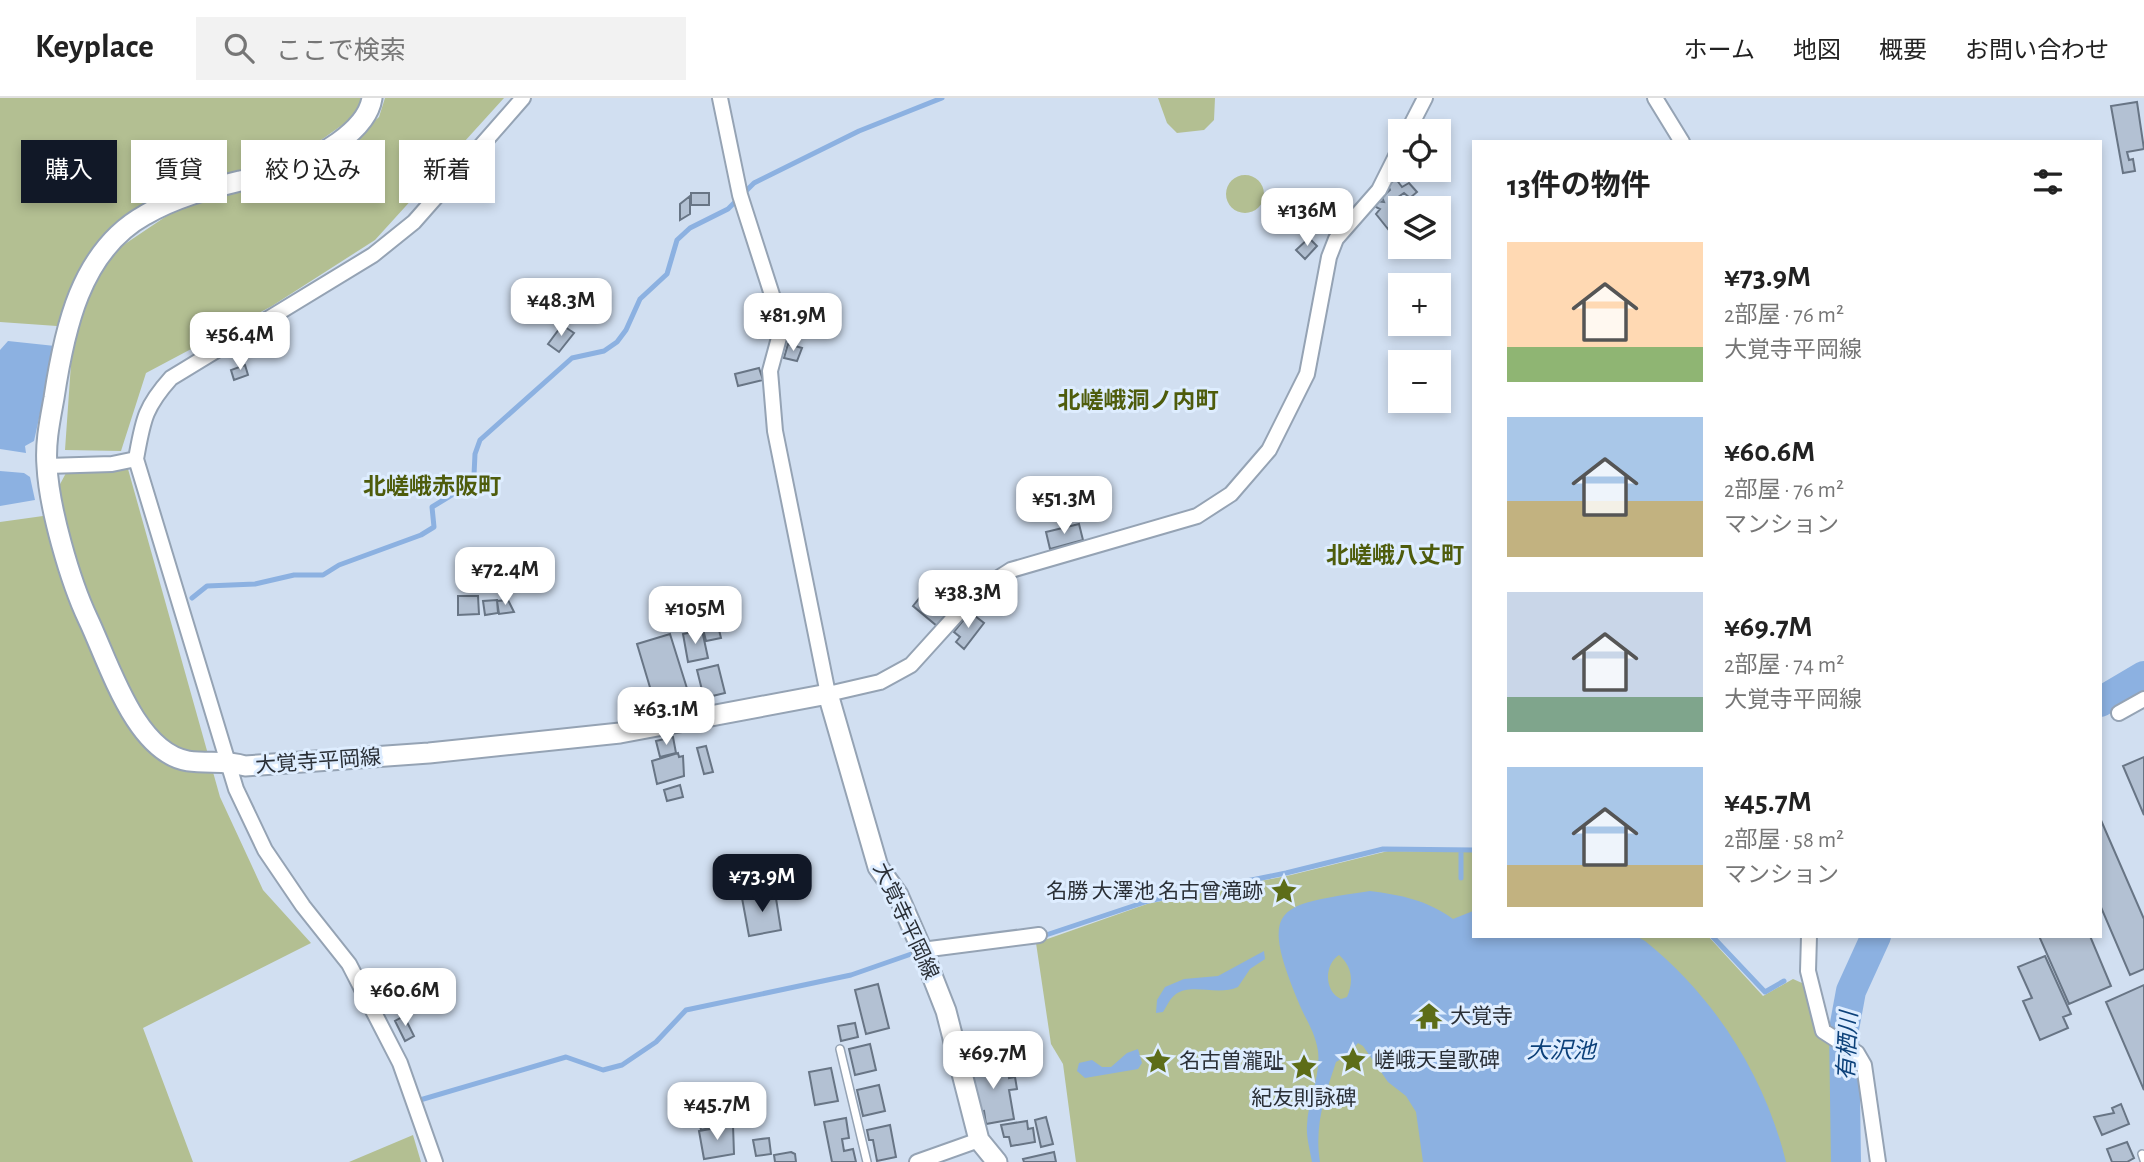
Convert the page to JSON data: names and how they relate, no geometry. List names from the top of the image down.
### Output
{
  "streets": {
    "main road": ["大覚寺平岡線"]
  },
  "districts": ["北嵯峨洞ノ内町", "北嵯峨赤阪町", "北嵯峨八丈町"],
  "water": ["有栖川", "大沢池"],
  "places": {
    "place": [
      "名勝 大澤池 名古曾滝跡",
      "嵯峨天皇歌碑",
      "名古曽瀧趾",
      "紀友則詠碑"
    ],
    "temple": ["大覚寺"]
  },
  "page": {
    "header": "Keyplace",
    "search": "ここで検索",
    "nav": [
      "ホーム",
      "地図",
      "概要",
      "お問い合わせ"
    ],
    "map_buttons": ["+", "−"],
    "chip": [
      "購入",
      "賃貸",
      "絞り込み",
      "新着"
    ],
    "heading": "13件の物件",
    "price": [
      "¥136M",
      "¥48.3M",
      "¥81.9M",
      "¥56.4M",
      "¥51.3M",
      "¥72.4M",
      "¥38.3M",
      "¥105M",
      "¥63.1M",
      "¥73.9M",
      "¥60.6M",
      "¥69.7M",
      "¥45.7M"
    ],
    "list": [
      {
        "name": "¥73.9M",
        "note": "2部屋 · 76 m² · 大覚寺平岡線"
      },
      {
        "name": "¥60.6M",
        "note": "2部屋 · 76 m² · マンション"
      },
      {
        "name": "¥69.7M",
        "note": "2部屋 · 74 m² · 大覚寺平岡線"
      },
      {
        "name": "¥45.7M",
        "note": "2部屋 · 58 m² · マンション"
      }
    ]
  }
}
